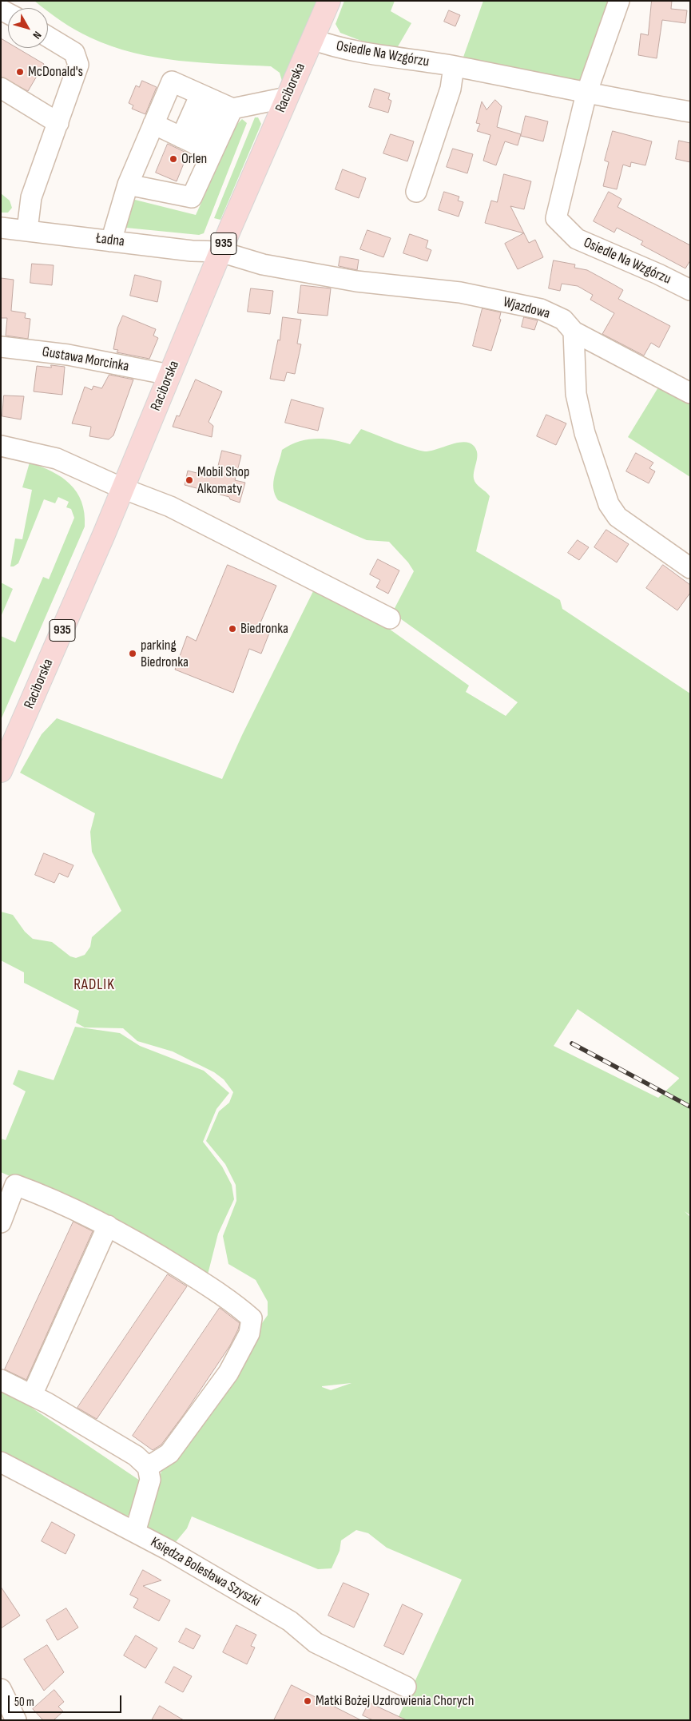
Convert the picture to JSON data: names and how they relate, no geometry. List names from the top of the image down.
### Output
{
  "streets": {
    "main road": ["Raciborska", "935"],
    "street": [
      "Osiedle Na Wzgórzu",
      "Ładna",
      "Wjazdowa",
      "Gustawa Morcinka",
      "Księdza Bolesława Szyszki"
    ]
  },
  "crossings": [
    ["Osiedle Na Wzgórzu", "Raciborska"],
    ["Raciborska", "Ładna"],
    ["Raciborska", "Wjazdowa"],
    ["Raciborska", "Gustawa Morcinka"],
    ["Ładna", "Wjazdowa"]
  ],
  "districts": ["RADLIK"],
  "places": [
    "McDonald's",
    "Orlen",
    "Mobil Shop Alkomaty",
    "Biedronka",
    "parking Biedronka",
    "Matki Bożej Uzdrowienia Chorych"
  ],
  "scale_bar": "50 m",
  "north": "bottom right"
}
